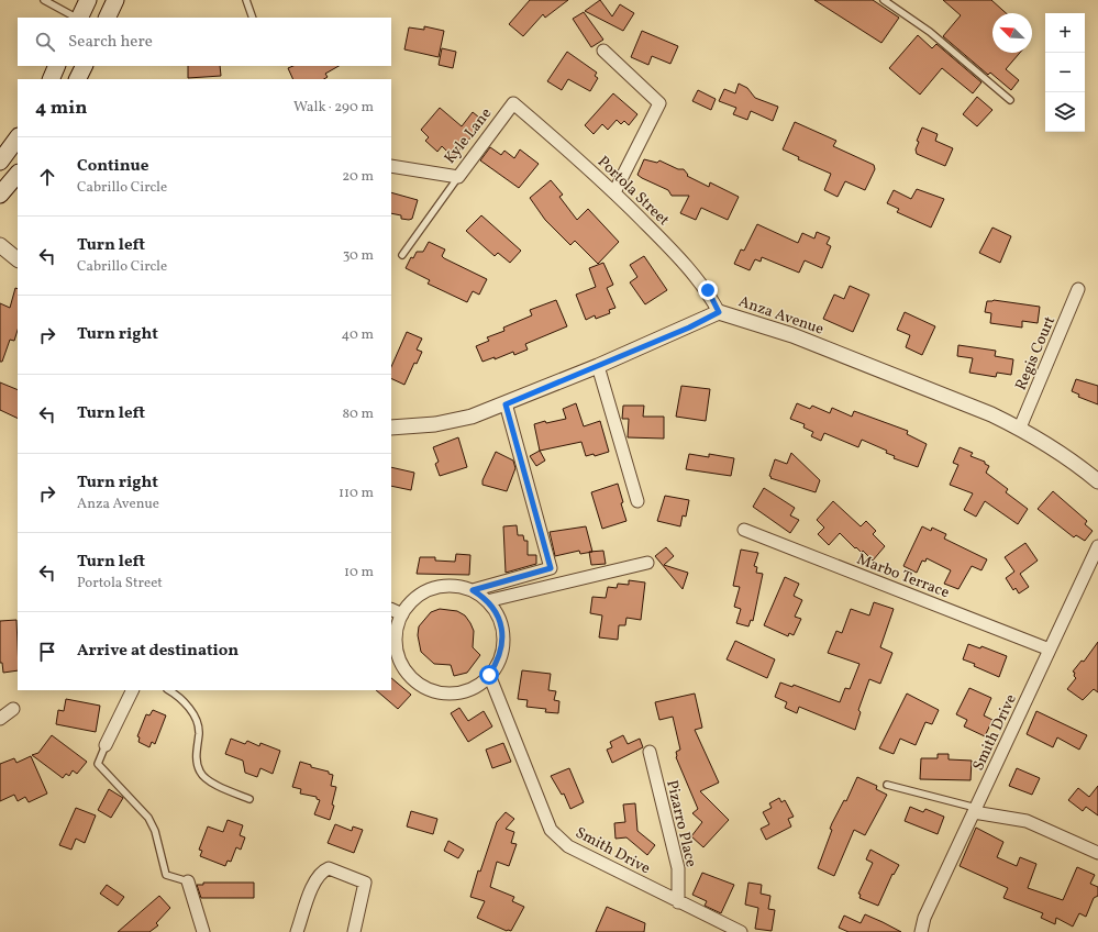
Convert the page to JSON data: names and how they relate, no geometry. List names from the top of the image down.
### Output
{
  "streets": {
    "street": [
      "Kyle Lane",
      "Portola Street",
      "Anza Avenue",
      "Regis Court",
      "Marbo Terrace",
      "Smith Drive",
      "Pizarro Place"
    ]
  },
  "crossings": [
    ["Kyle Lane", "Portola Street"],
    ["Portola Street", "Anza Avenue"],
    ["Anza Avenue", "Regis Court"],
    ["Marbo Terrace", "Smith Drive"],
    ["Smith Drive", "Pizarro Place"]
  ],
  "north": "top left",
  "page": {
    "map_buttons": ["+", "−"],
    "search": "Search here",
    "heading": ["4 min", "Walk · 290 m"],
    "list": [
      ["Continue", "Cabrillo Circle", "20 m"],
      ["Turn left", "Cabrillo Circle", "30 m"],
      ["Turn right", "40 m"],
      ["Turn left", "80 m"],
      ["Turn right", "Anza Avenue", "110 m"],
      ["Turn left", "Portola Street", "10 m"],
      "Arrive at destination"
    ]
  }
}
